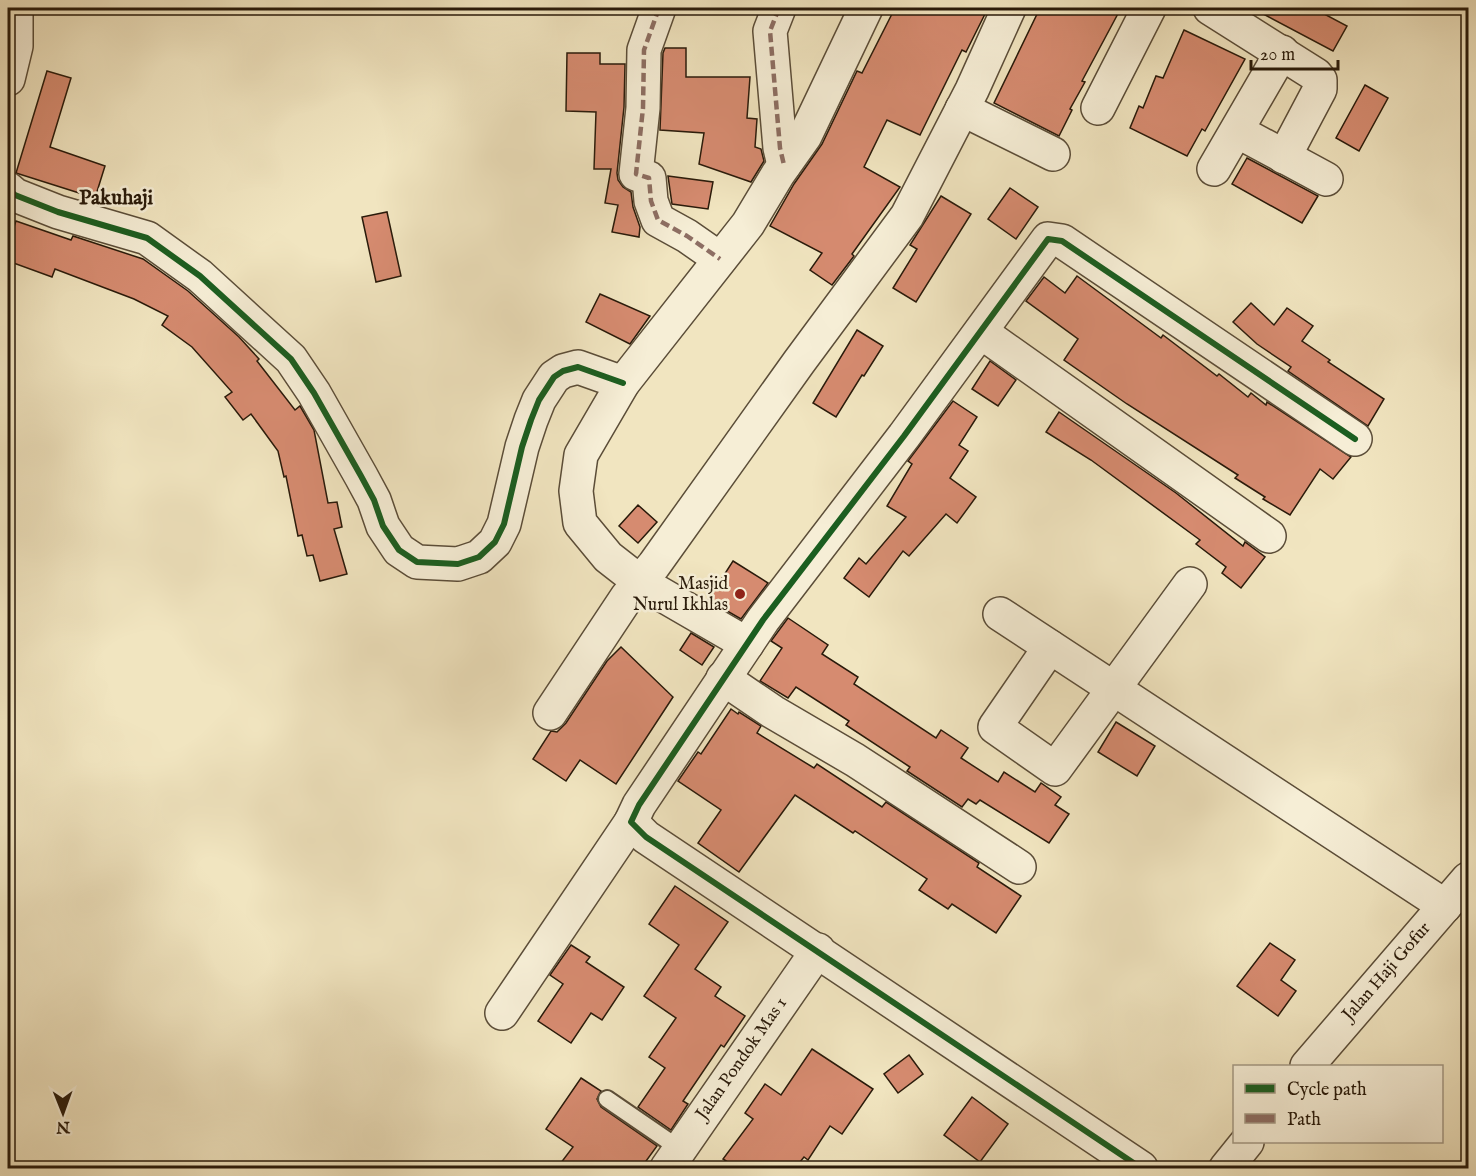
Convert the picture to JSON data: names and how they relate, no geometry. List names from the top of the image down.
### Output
{
  "streets": {
    "street": ["Jalan Haji Gofur", "Jalan Pondok Mas 1"]
  },
  "districts": ["Pakuhaji"],
  "places": ["Masjid Nurul Ikhlas"],
  "legend": ["Cycle path", "Path"],
  "scale_bar": "20 m",
  "north": "bottom"
}
